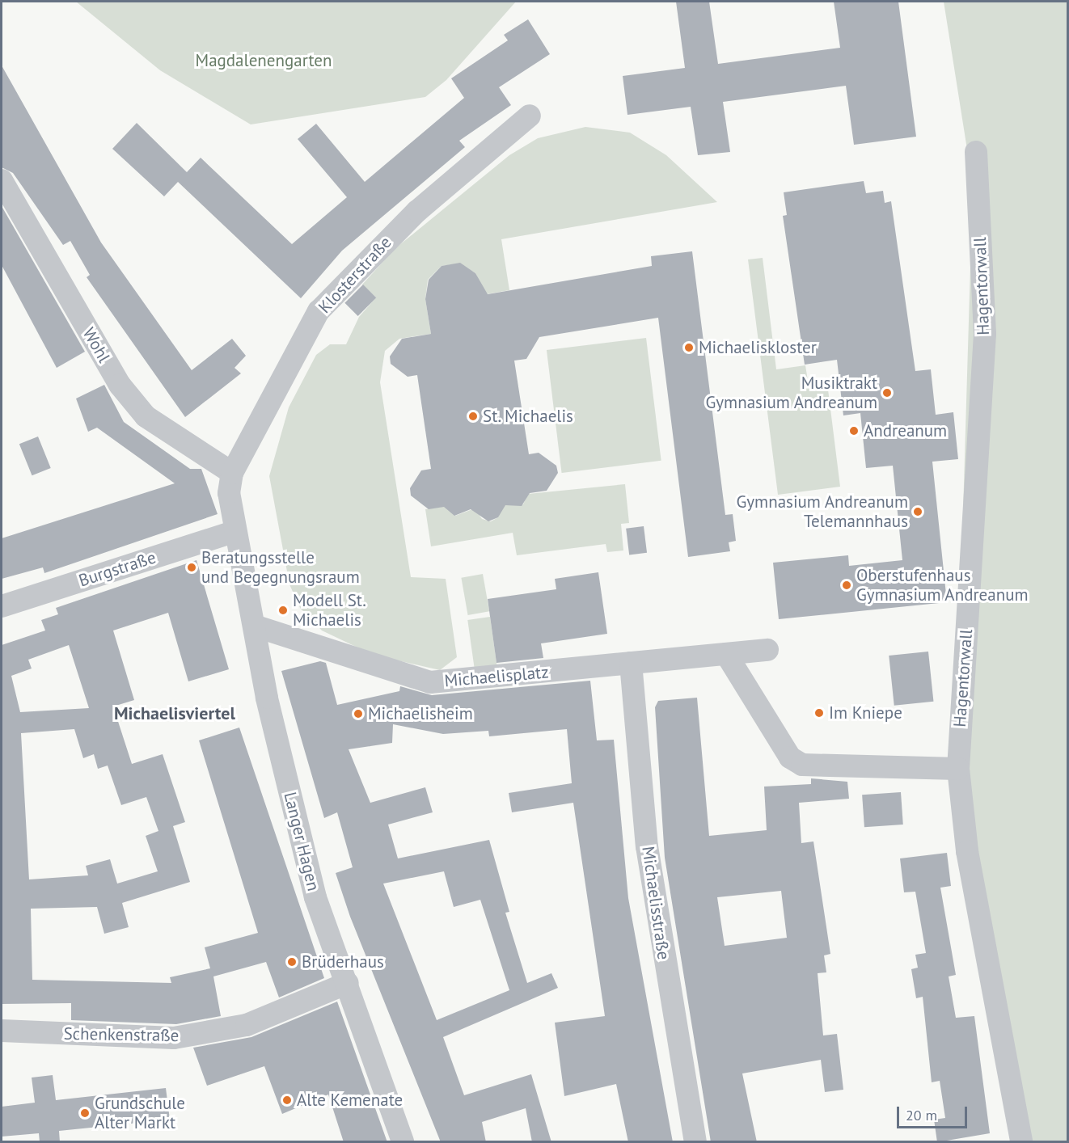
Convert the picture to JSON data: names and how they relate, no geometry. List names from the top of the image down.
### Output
{
  "streets": {
    "street": [
      "Klosterstraße",
      "Hagentorwall",
      "Wohl",
      "Burgstraße",
      "Michaelisplatz",
      "Langer Hagen",
      "Michaelisstraße",
      "Schenkenstraße"
    ]
  },
  "crossings": [
    ["Klosterstraße", "Wohl"],
    ["Klosterstraße", "Burgstraße"],
    ["Klosterstraße", "Langer Hagen"],
    ["Burgstraße", "Langer Hagen"],
    ["Michaelisplatz", "Langer Hagen"],
    ["Michaelisplatz", "Michaelisstraße"],
    ["Langer Hagen", "Schenkenstraße"]
  ],
  "districts": ["Michaelisviertel"],
  "parks": ["Magdalenengarten"],
  "places": [
    "Michaeliskloster",
    "Musiktrakt Gymnasium Andreanum",
    "St. Michaelis",
    "Andreanum",
    "Gymnasium Andreanum Telemannhaus",
    "Beratungsstelle und Begegnungsraum",
    "Oberstufenhaus Gymnasium Andreanum",
    "Modell St. Michaelis",
    "Im Kniepe",
    "Michaelisheim",
    "Brüderhaus",
    "Alte Kemenate",
    "Grundschule Alter Markt"
  ],
  "scale_bar": "20 m"
}
